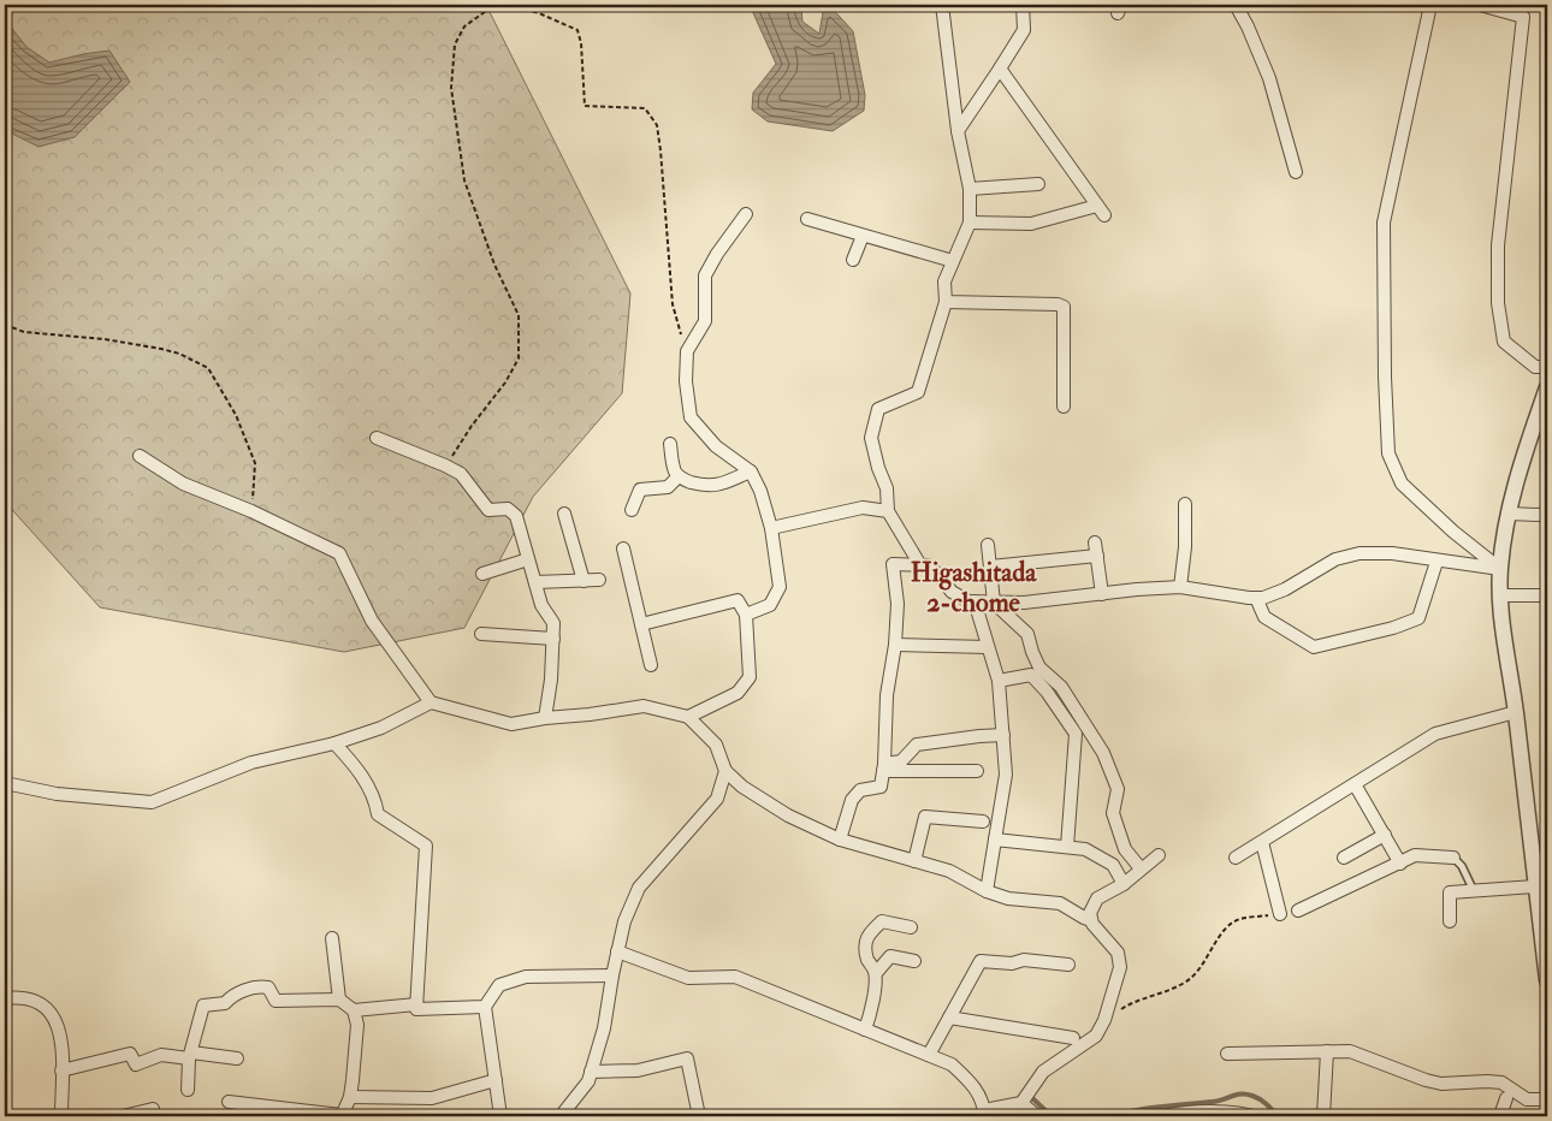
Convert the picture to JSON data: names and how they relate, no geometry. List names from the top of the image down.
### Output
{
  "districts": ["Higashitada 2-chome"]
}
